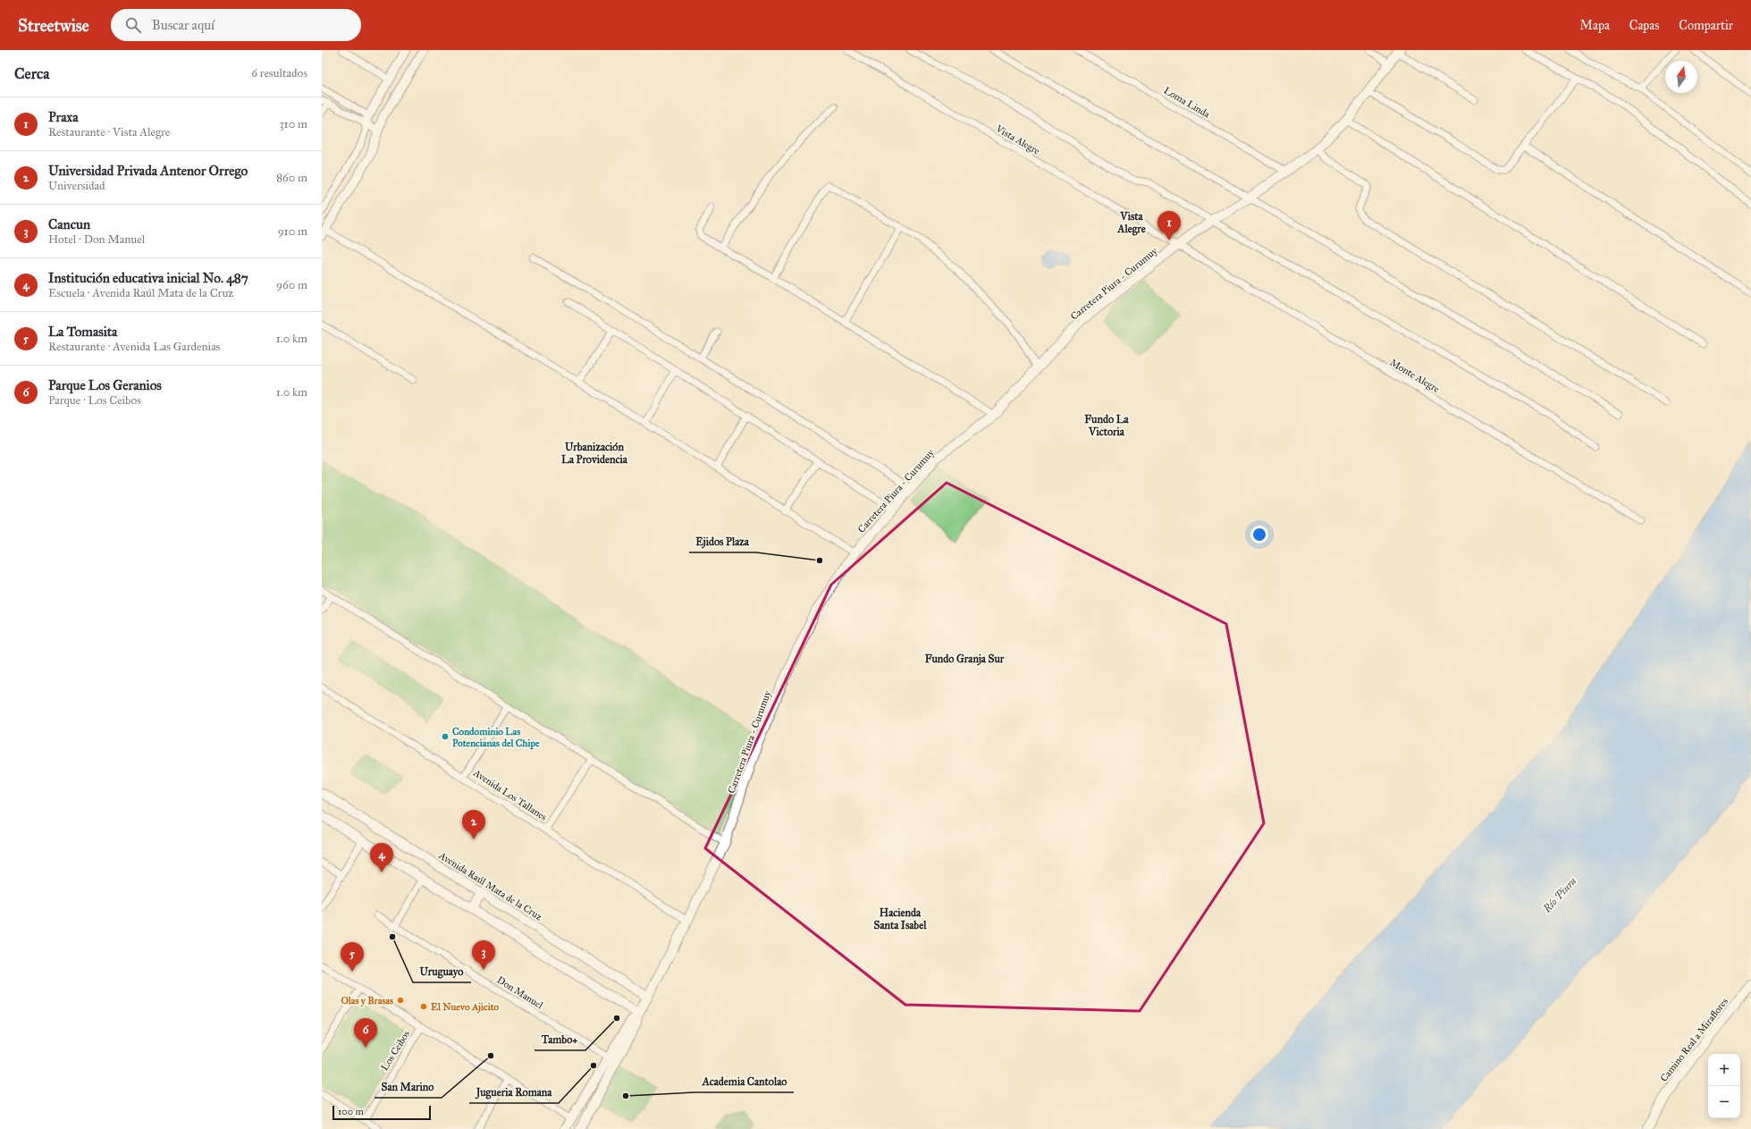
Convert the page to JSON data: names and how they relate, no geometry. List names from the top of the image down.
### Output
{
  "streets": {
    "main road": ["Carretera Piura - Curumuy", "Avenida Raúl Mata de la Cruz", "Camino Real a Miraflores"],
    "street": [
      "Loma Linda",
      "Vista Alegre",
      "Monte Alegre",
      "Avenida Los Tallanes",
      "Don Manuel",
      "Los Ceibos"
    ]
  },
  "crossings": [
    ["Loma Linda", "Carretera Piura - Curumuy"],
    ["Vista Alegre", "Carretera Piura - Curumuy"],
    ["Vista Alegre", "Monte Alegre"],
    ["Carretera Piura - Curumuy", "Monte Alegre"],
    ["Carretera Piura - Curumuy", "Avenida Los Tallanes"],
    ["Carretera Piura - Curumuy", "Avenida Raúl Mata de la Cruz"]
  ],
  "districts": [
    "Vista Alegre",
    "Fundo La Victoria",
    "Urbanización La Providencia",
    "Fundo Granja Sur",
    "Hacienda Santa Isabel"
  ],
  "water": ["Río Piura"],
  "places": [
    "Ejidos Plaza",
    "Condominio Las Potencianas del Chipe",
    "Uruguayo",
    "Olas y Brasas",
    "El Nuevo Ajicito",
    "Tambo+",
    "San Marino",
    "Jugueria Romana",
    "Academia Cantolao"
  ],
  "scale_bar": "100 m",
  "north": "top",
  "page": {
    "header": "Streetwise",
    "search": "Buscar aquí",
    "nav": ["Mapa", "Capas", "Compartir"],
    "heading": ["Cerca", "6 resultados"],
    "list": [
      {
        "mark": "1",
        "name": "Praxa",
        "note": "Restaurante · Vista Alegre",
        "value": "310 m"
      },
      {
        "mark": "2",
        "name": "Universidad Privada Antenor Orrego",
        "note": "Universidad",
        "value": "860 m"
      },
      {
        "mark": "3",
        "name": "Cancun",
        "note": "Hotel · Don Manuel",
        "value": "910 m"
      },
      {
        "mark": "4",
        "name": "Institución educativa inicial No. 487",
        "note": "Escuela · Avenida Raúl Mata de la Cruz",
        "value": "960 m"
      },
      {
        "mark": "5",
        "name": "La Tomasita",
        "note": "Restaurante · Avenida Las Gardenias",
        "value": "1.0 km"
      },
      {
        "mark": "6",
        "name": "Parque Los Geranios",
        "note": "Parque · Los Ceibos",
        "value": "1.0 km"
      }
    ],
    "pins": [
      "1",
      "2",
      "4",
      "3",
      "5",
      "6"
    ],
    "map_buttons": ["+", "−"],
    "scale": "100 m"
  }
}
